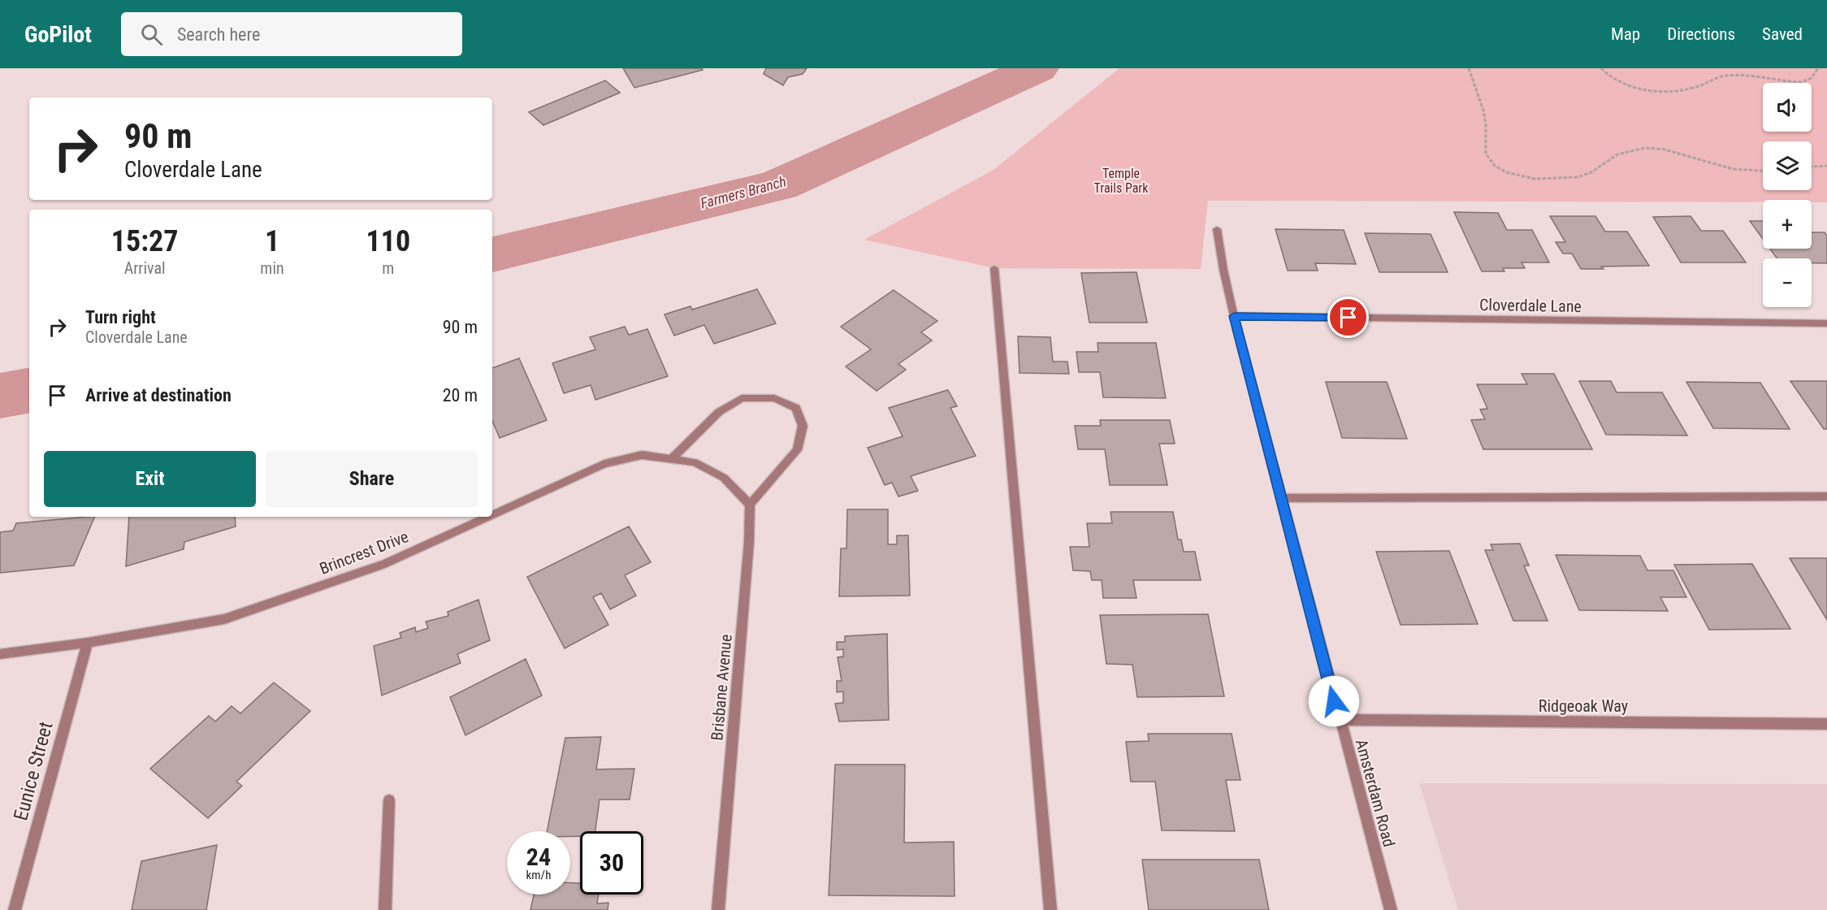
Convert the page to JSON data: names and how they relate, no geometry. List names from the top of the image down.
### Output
{
  "streets": {
    "street": [
      "Cloverdale Lane",
      "Brincrest Drive",
      "Brisbane Avenue",
      "Ridgeoak Way",
      "Eunice Street",
      "Amsterdam Road"
    ]
  },
  "crossings": [
    ["Cloverdale Lane", "Amsterdam Road"],
    ["Brincrest Drive", "Brisbane Avenue"],
    ["Brincrest Drive", "Eunice Street"],
    ["Ridgeoak Way", "Amsterdam Road"]
  ],
  "water": ["Farmers Branch"],
  "parks": ["Temple Trails Park"],
  "page": {
    "header": "GoPilot",
    "search": "Search here",
    "nav": ["Map", "Directions", "Saved"],
    "map_buttons": ["+", "−"],
    "turn": ["90 m", "Cloverdale Lane"],
    "eta": [
      "15:27",
      "Arrival",
      "1",
      "min",
      "110",
      "m"
    ],
    "list": [
      {
        "name": "Turn right",
        "note": "Cloverdale Lane",
        "value": "90 m"
      },
      {
        "name": "Arrive at destination",
        "value": "20 m"
      }
    ],
    "buttons": ["Exit", "Share"],
    "speed": "24 km/h",
    "limit": "30"
  }
}
